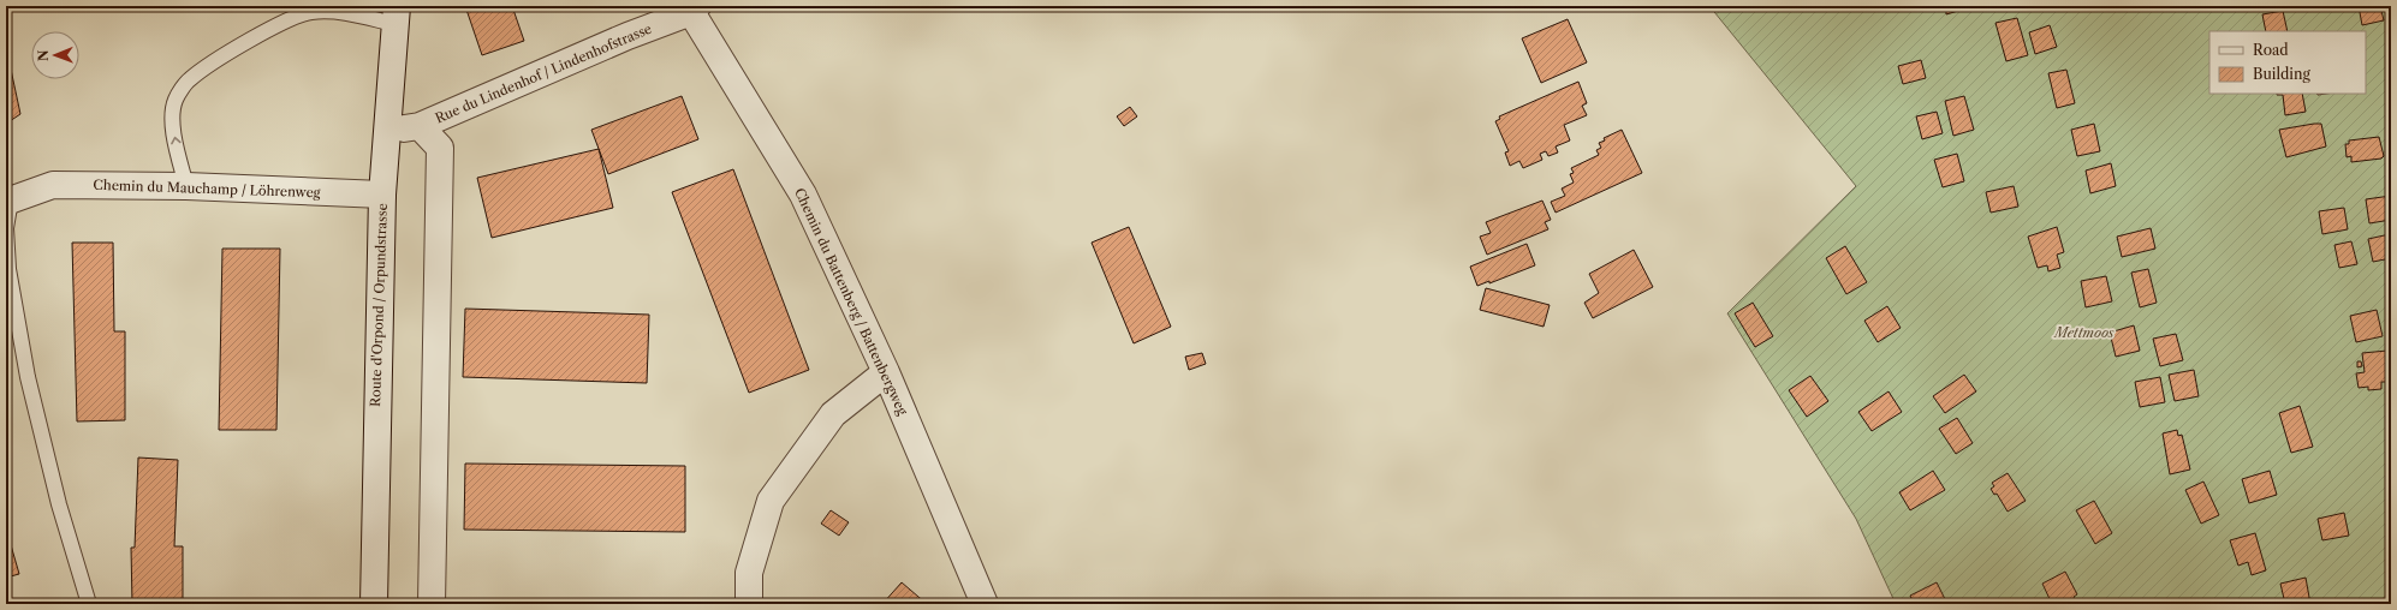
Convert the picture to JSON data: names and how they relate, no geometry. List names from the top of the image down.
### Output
{
  "streets": {
    "street": [
      "Rue du Lindenhof / Lindenhofstrasse",
      "Chemin du Mauchamp / Löhrenweg",
      "Chemin du Battenberg / Battenbergweg",
      "Route d'Orpond / Orpundstrasse"
    ]
  },
  "crossings": [
    ["Rue du Lindenhof / Lindenhofstrasse", "Chemin du Battenberg / Battenbergweg"],
    ["Rue du Lindenhof / Lindenhofstrasse", "Route d'Orpond / Orpundstrasse"],
    ["Chemin du Mauchamp / Löhrenweg", "Route d'Orpond / Orpundstrasse"]
  ],
  "parks": ["Mettmoos"],
  "legend": ["Road", "Building"],
  "north": "left"
}
